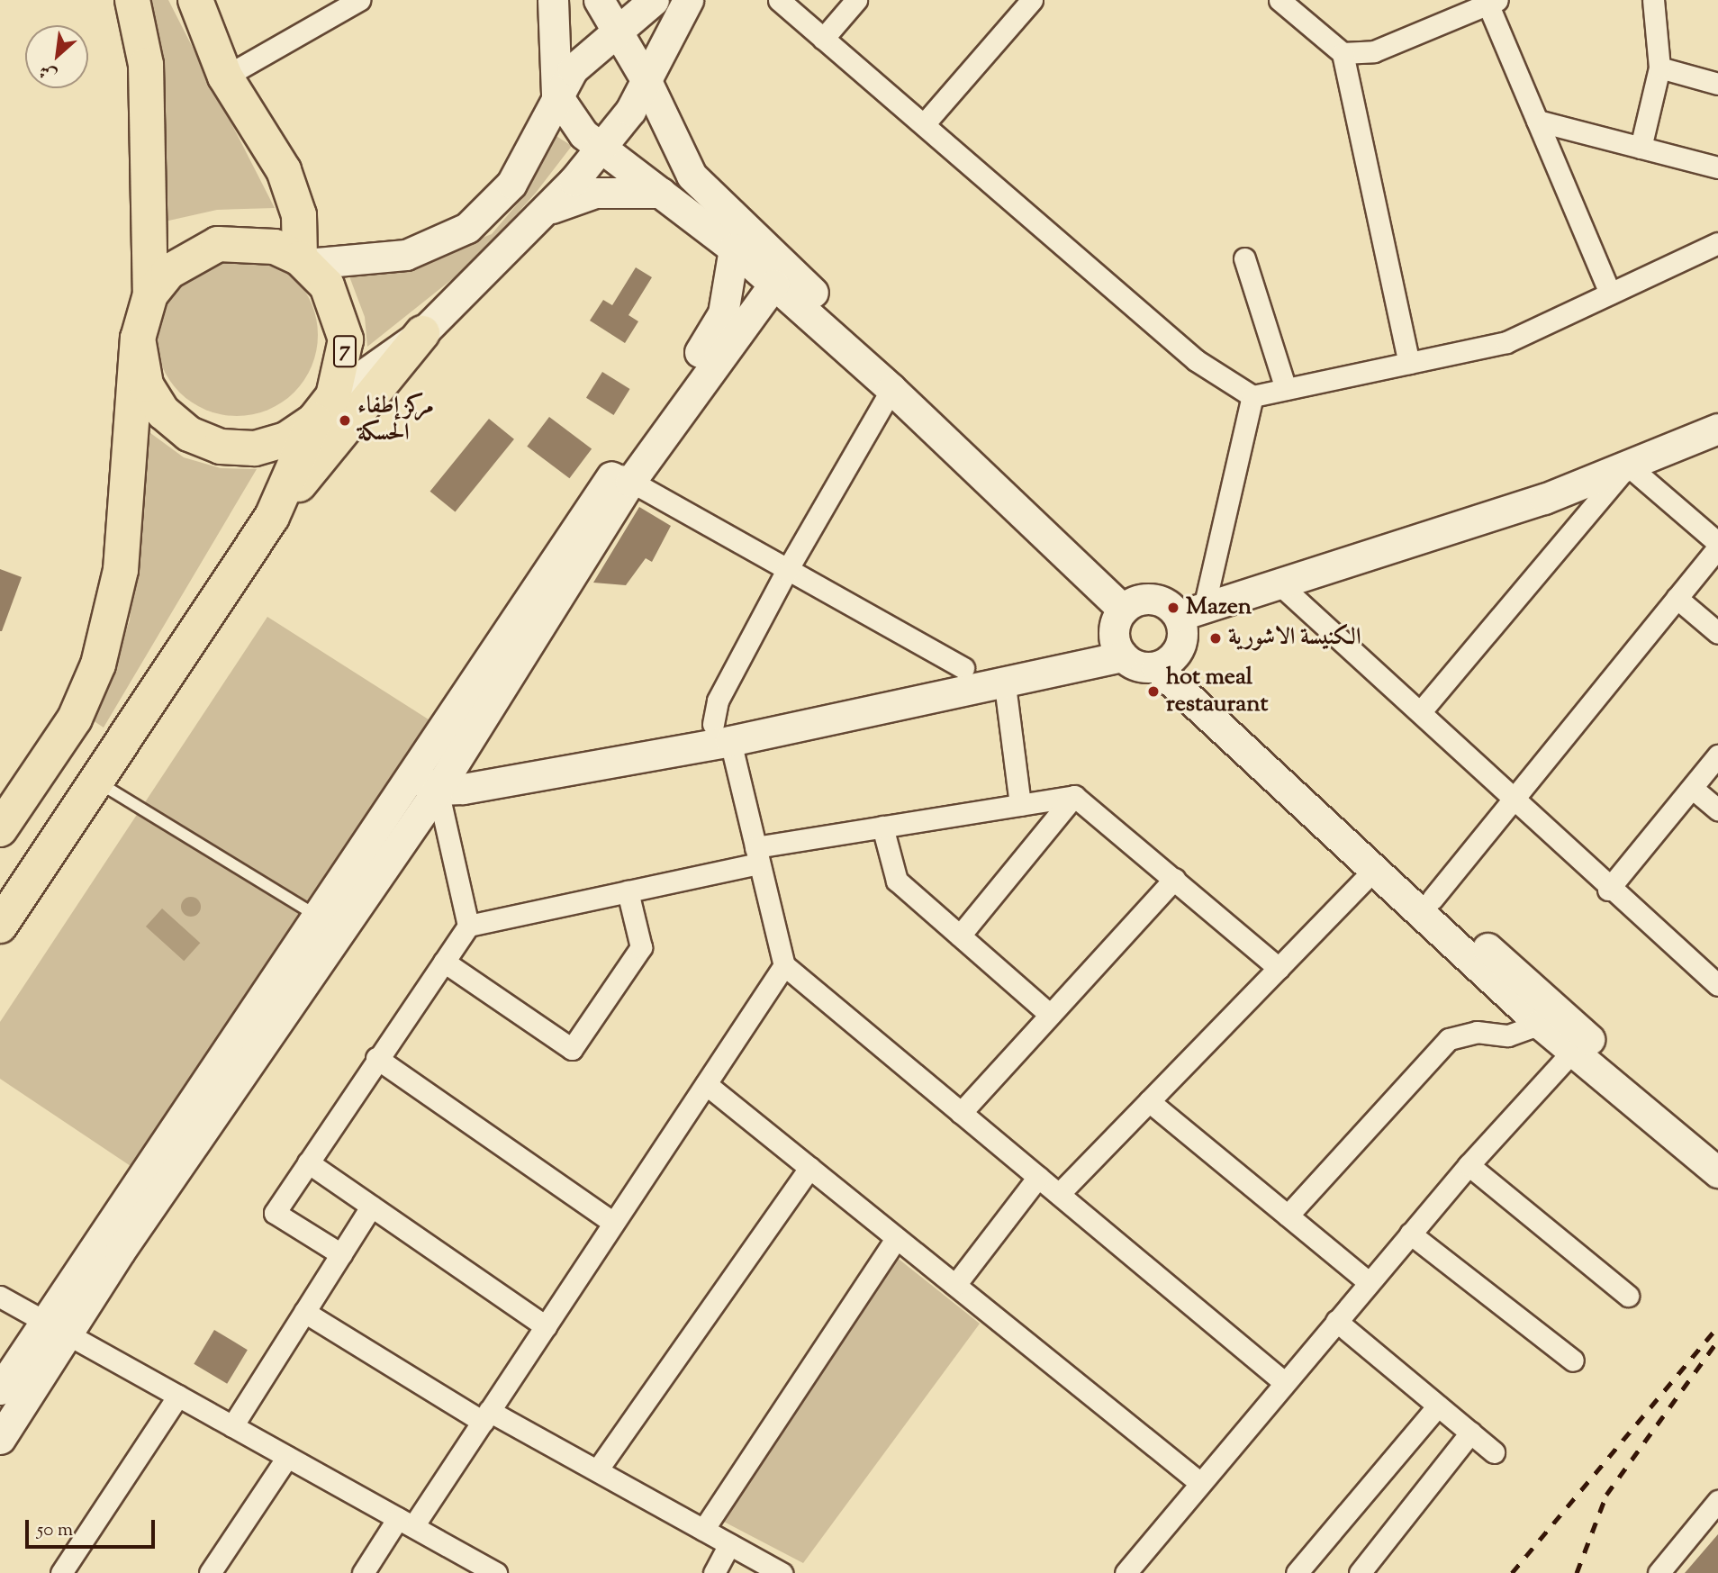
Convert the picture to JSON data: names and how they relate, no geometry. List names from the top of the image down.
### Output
{
  "streets": {
    "highway": ["7"]
  },
  "places": [
    "مركز إطفاء الحسكة",
    "Mazen",
    "الكنيسة الاشورية",
    "hot meal restaurant"
  ],
  "scale_bar": "50 m",
  "north": "bottom left"
}
